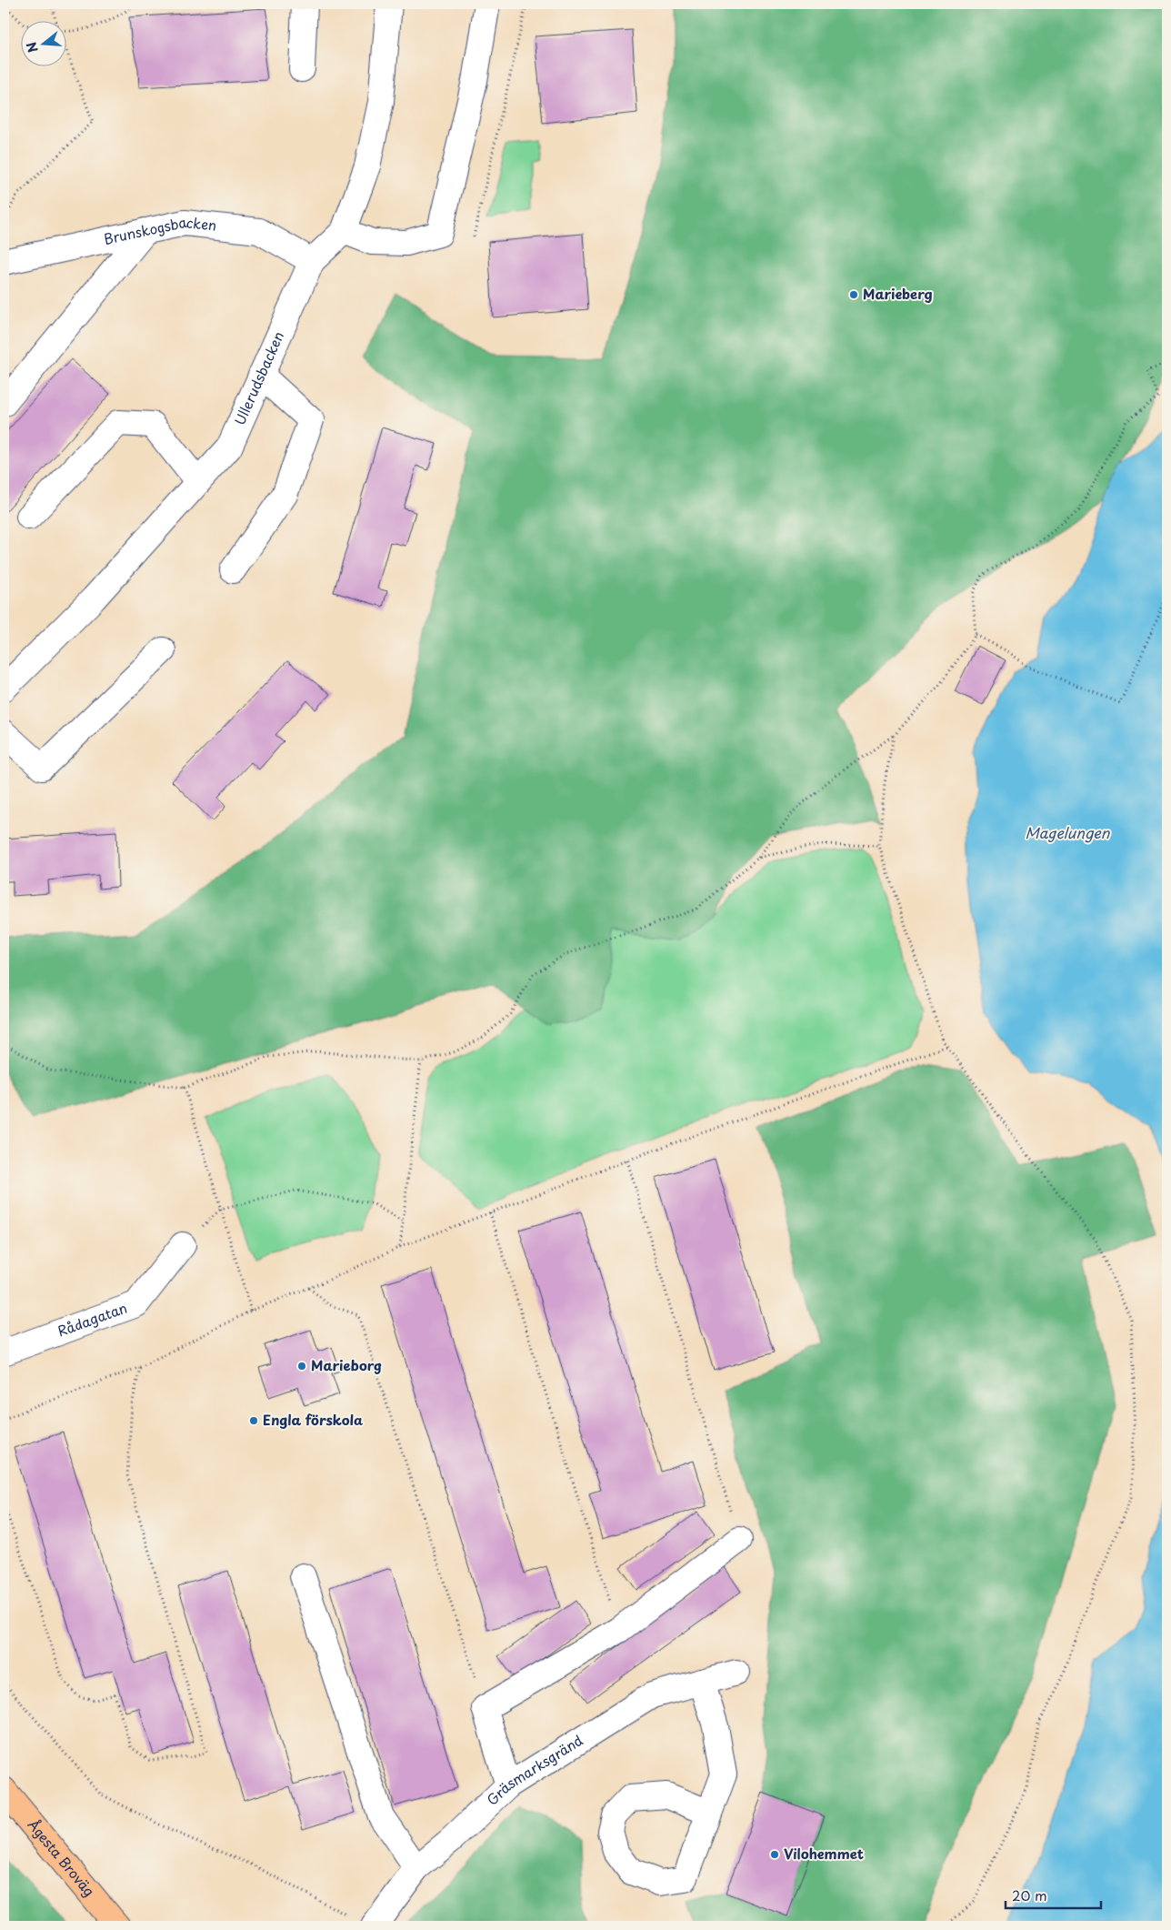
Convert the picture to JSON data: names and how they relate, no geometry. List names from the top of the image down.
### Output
{
  "streets": {
    "main road": ["Ågesta Broväg"],
    "street": [
      "Brunskogsbacken",
      "Ullerudsbacken",
      "Rådagatan",
      "Gräsmarksgränd"
    ]
  },
  "crossings": [
    ["Brunskogsbacken", "Ullerudsbacken"]
  ],
  "water": ["Magelungen"],
  "places": [
    "Marieberg",
    "Marieborg",
    "Engla förskola",
    "Vilohemmet"
  ],
  "scale_bar": "20 m",
  "north": "left"
}
